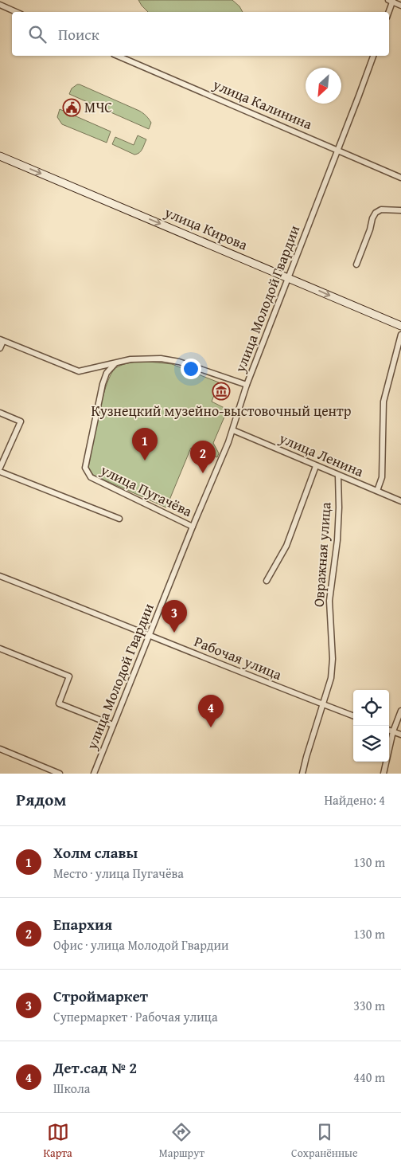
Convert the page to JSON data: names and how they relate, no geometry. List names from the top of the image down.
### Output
{
  "streets": {
    "street": [
      "улица Калинина",
      "улица Кирова",
      "улица Молодой Гвардии",
      "улица Ленина",
      "улица Пугачёва",
      "Овражная улица",
      "Рабочая улица"
    ]
  },
  "crossings": [
    ["улица Калинина", "улица Молодой Гвардии"],
    ["улица Кирова", "улица Молодой Гвардии"],
    ["улица Молодой Гвардии", "улица Ленина"],
    ["улица Молодой Гвардии", "улица Пугачёва"],
    ["улица Молодой Гвардии", "Рабочая улица"],
    ["улица Ленина", "Овражная улица"],
    ["Овражная улица", "Рабочая улица"]
  ],
  "one_way": ["улица Кирова"],
  "places": {
    "public building": ["МЧС"],
    "museum": ["Кузнецкий музейно-выстовочный центр"]
  },
  "north": "bottom left",
  "page": {
    "search": "Поиск",
    "pins": [
      "1",
      "2",
      "3",
      "4"
    ],
    "heading": ["Рядом", "Найдено: 4"],
    "list": [
      {
        "mark": "1",
        "name": "Холм славы",
        "note": "Место · улица Пугачёва",
        "value": "130 m"
      },
      {
        "mark": "2",
        "name": "Епархия",
        "note": "Офис · улица Молодой Гвардии",
        "value": "130 m"
      },
      {
        "mark": "3",
        "name": "Строймаркет",
        "note": "Супермаркет · Рабочая улица",
        "value": "330 m"
      },
      {
        "mark": "4",
        "name": "Дет.сад № 2",
        "note": "Школа",
        "value": "440 m"
      }
    ],
    "nav": ["Карта", "Маршрут", "Сохранённые"]
  }
}
